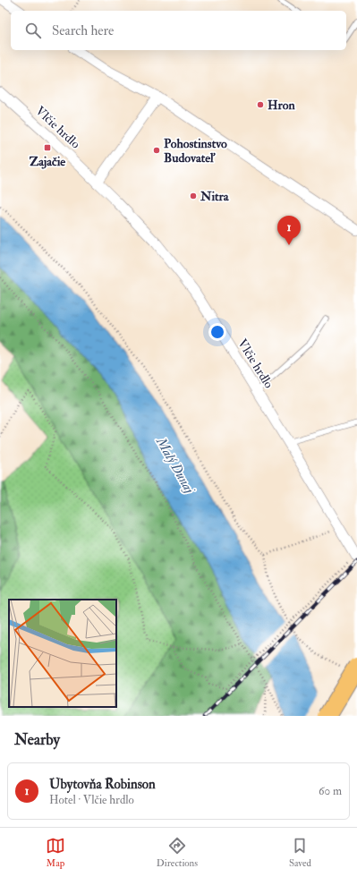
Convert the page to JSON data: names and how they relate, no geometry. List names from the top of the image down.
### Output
{
  "streets": {
    "street": ["Vlčie hrdlo"]
  },
  "water": ["Malý Dunaj"],
  "places": {
    "other": ["Hron", "Pohostinstvo Budovateľ", "Nitra"],
    "transit": ["Zajačie"]
  },
  "page": {
    "search": "Search here",
    "pins": "1",
    "heading": "Nearby",
    "list": [
      {
        "mark": "1",
        "name": "Ubytovňa Robinson",
        "note": "Hotel · Vlčie hrdlo",
        "value": "60 m"
      }
    ],
    "nav": ["Map", "Directions", "Saved"]
  }
}
